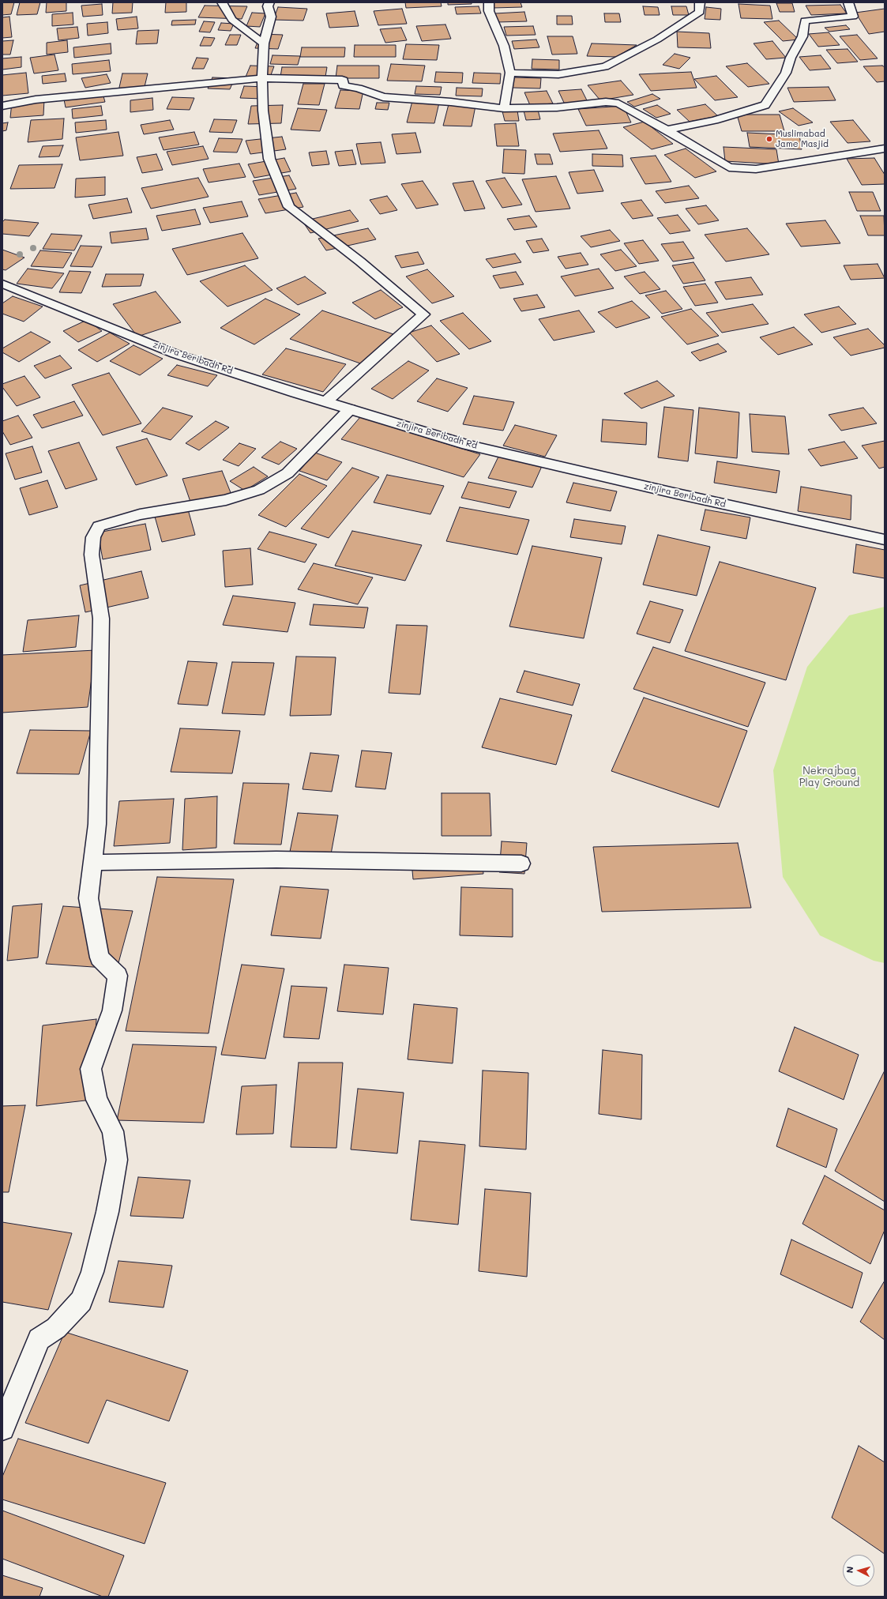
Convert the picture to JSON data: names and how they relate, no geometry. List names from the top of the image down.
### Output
{
  "streets": {
    "street": ["zinjira Beribadh Rd"]
  },
  "parks": ["Nekrajbag Play Ground"],
  "places": ["Muslimabad Jame Masjid"],
  "north": "left"
}
